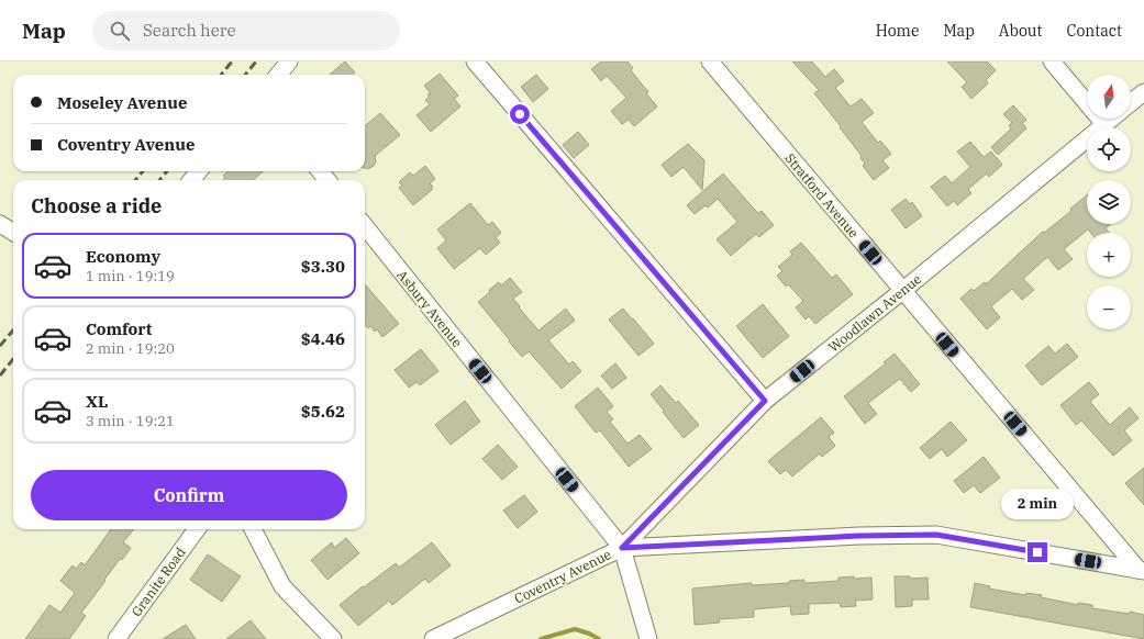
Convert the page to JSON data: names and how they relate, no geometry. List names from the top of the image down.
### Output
{
  "streets": {
    "street": [
      "Stratford Avenue",
      "Asbury Avenue",
      "Woodlawn Avenue",
      "Coventry Avenue",
      "Granite Road"
    ]
  },
  "crossings": [
    ["Stratford Avenue", "Woodlawn Avenue"],
    ["Stratford Avenue", "Coventry Avenue"],
    ["Asbury Avenue", "Woodlawn Avenue"],
    ["Asbury Avenue", "Coventry Avenue"],
    ["Woodlawn Avenue", "Coventry Avenue"]
  ],
  "north": "top",
  "page": {
    "header": "Map",
    "search": "Search here",
    "nav": [
      "Home",
      "Map",
      "About",
      "Contact"
    ],
    "map_buttons": ["+", "−"],
    "banner": ["Moseley Avenue", "Coventry Avenue"],
    "heading": "Choose a ride",
    "list": [
      {
        "name": "Economy",
        "note": "1 min · 19:19",
        "value": "$3.30"
      },
      {
        "name": "Comfort",
        "note": "2 min · 19:20",
        "value": "$4.46"
      },
      {
        "name": "XL",
        "note": "3 min · 19:21",
        "value": "$5.62"
      }
    ],
    "buttons": "Confirm",
    "bubble": "2 min"
  }
}
